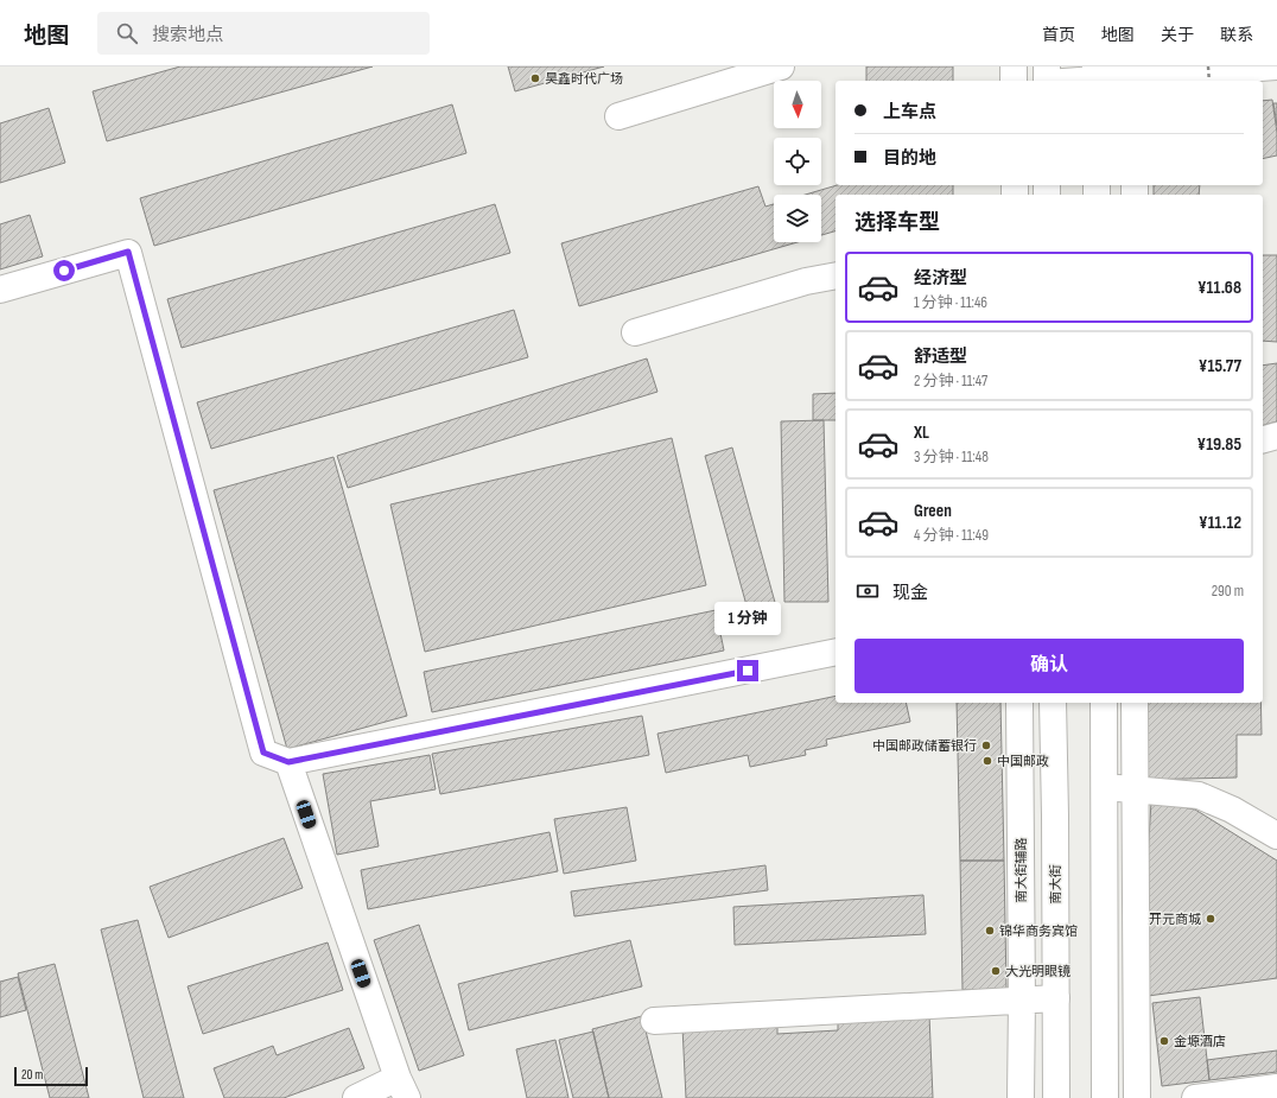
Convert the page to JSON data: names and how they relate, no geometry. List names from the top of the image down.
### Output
{
  "streets": {
    "street": ["南大街辅路", "南大街"]
  },
  "places": [
    "昊鑫时代广场",
    "中国邮政储蓄银行",
    "中国邮政",
    "开元商城",
    "锦华商务宾馆",
    "大光明眼镜",
    "金塬酒店"
  ],
  "scale_bar": "20 m",
  "north": "bottom",
  "page": {
    "header": "地图",
    "search": "搜索地点",
    "nav": [
      "首页",
      "地图",
      "关于",
      "联系"
    ],
    "banner": ["上车点", "目的地"],
    "heading": "选择车型",
    "list": [
      {
        "name": "经济型",
        "note": "1 分钟 · 11:46",
        "value": "¥11.68"
      },
      {
        "name": "舒适型",
        "note": "2 分钟 · 11:47",
        "value": "¥15.77"
      },
      {
        "name": "XL",
        "note": "3 分钟 · 11:48",
        "value": "¥19.85"
      },
      {
        "name": "Green",
        "note": "4 分钟 · 11:49",
        "value": "¥11.12"
      }
    ],
    "pay": ["现金", "290 m"],
    "bubble": "1 分钟",
    "buttons": "确认",
    "scale": "20 m"
  }
}
